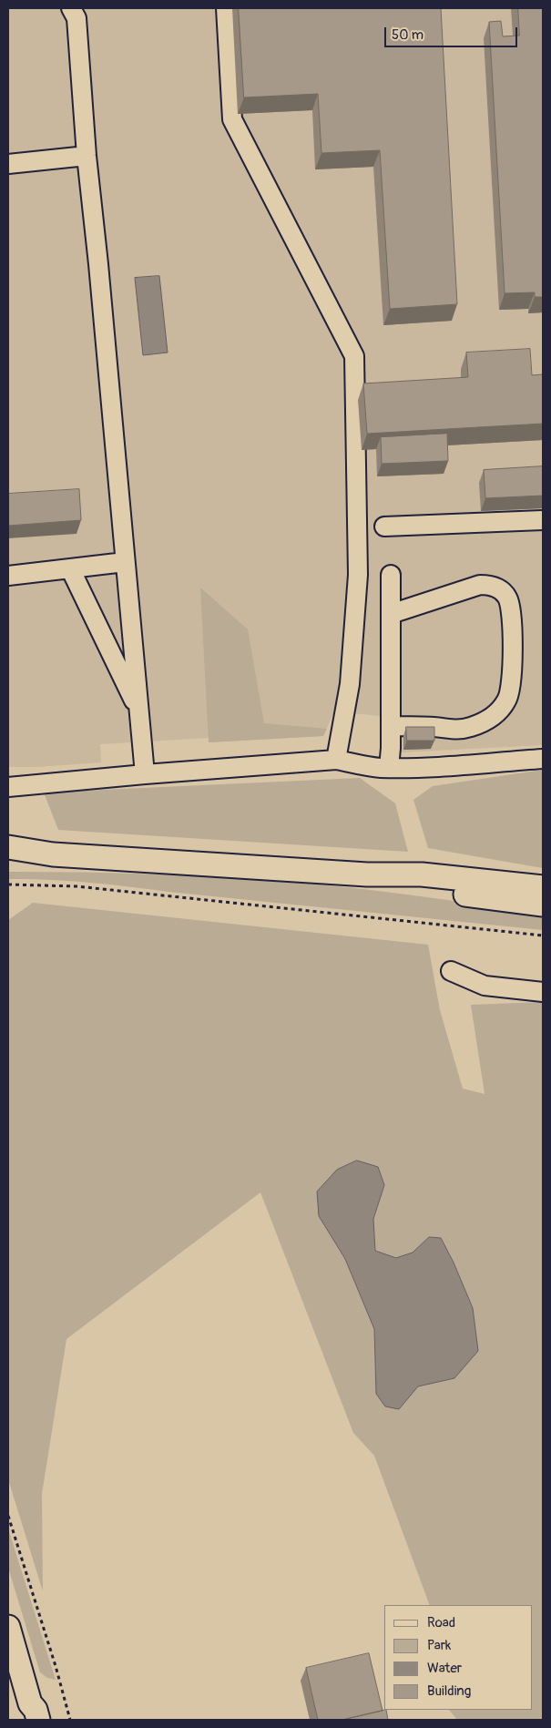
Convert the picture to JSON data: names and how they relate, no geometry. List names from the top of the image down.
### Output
{
  "legend": [
    "Road",
    "Park",
    "Water",
    "Building"
  ],
  "scale_bar": "50 m"
}
